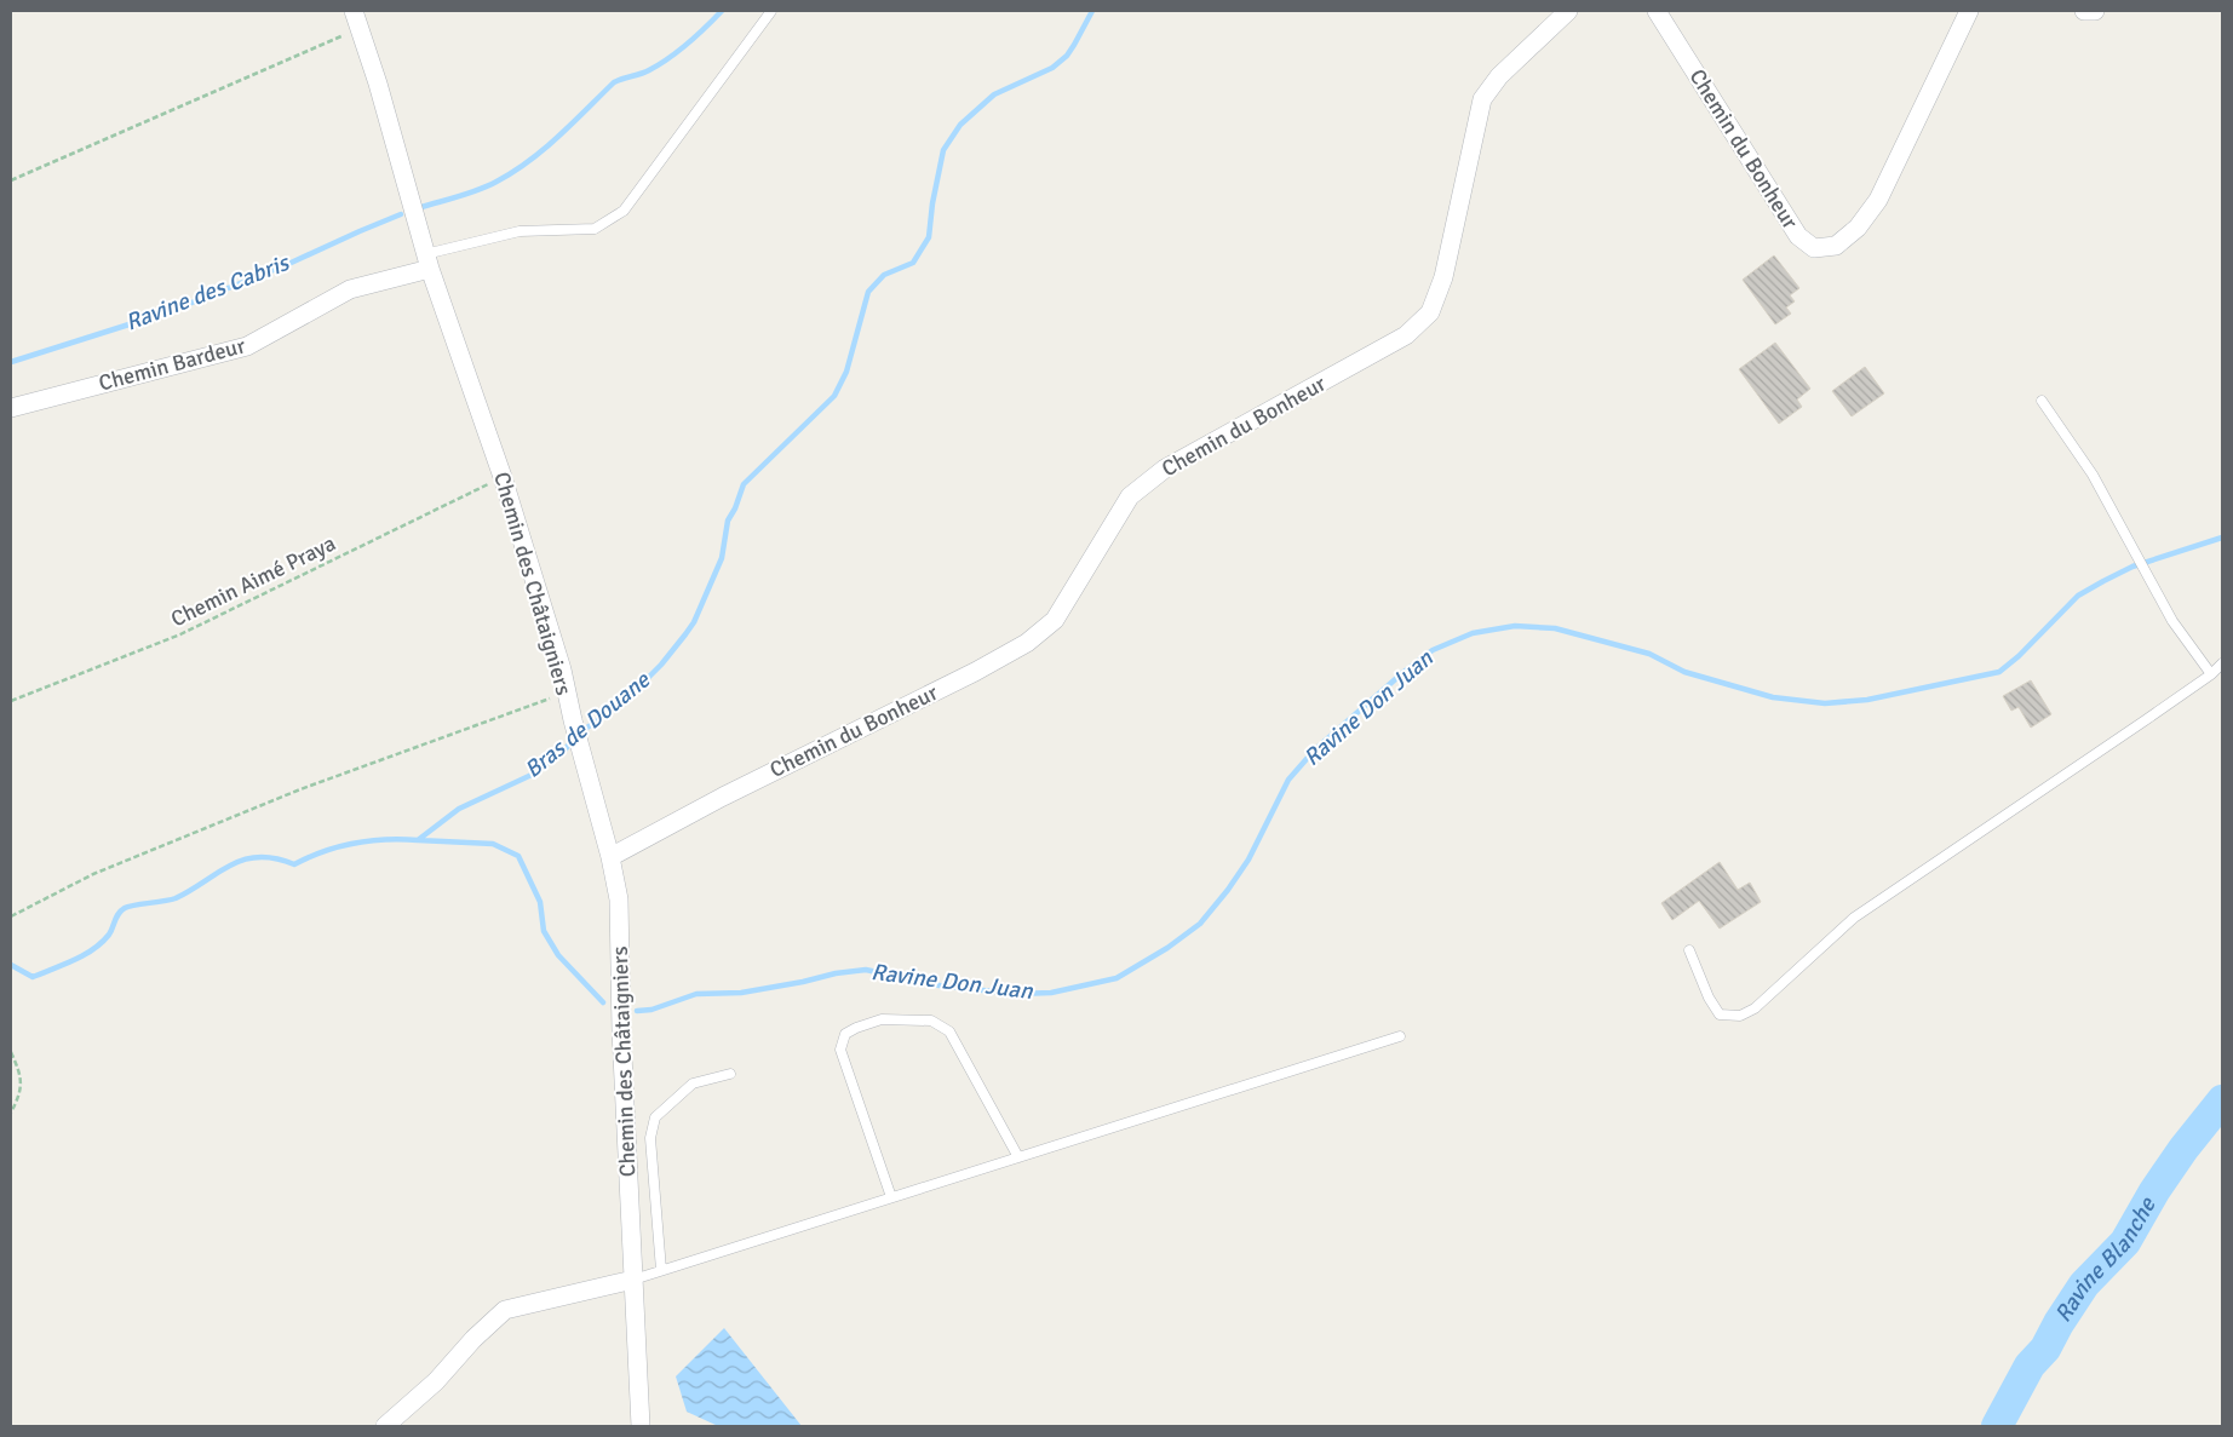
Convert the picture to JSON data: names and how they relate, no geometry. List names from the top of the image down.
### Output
{
  "streets": {
    "street": ["Chemin du Bonheur", "Chemin Bardeur", "Chemin des Châtaigniers"],
    "path": ["Chemin Aimé Praya"]
  },
  "crossings": [
    ["Chemin du Bonheur", "Chemin des Châtaigniers"],
    ["Chemin Bardeur", "Chemin des Châtaigniers"],
    ["Chemin Aimé Praya", "Chemin des Châtaigniers"]
  ],
  "water": [
    "Ravine des Cabris",
    "Ravine Don Juan",
    "Bras de Douane",
    "Ravine Blanche"
  ]
}
